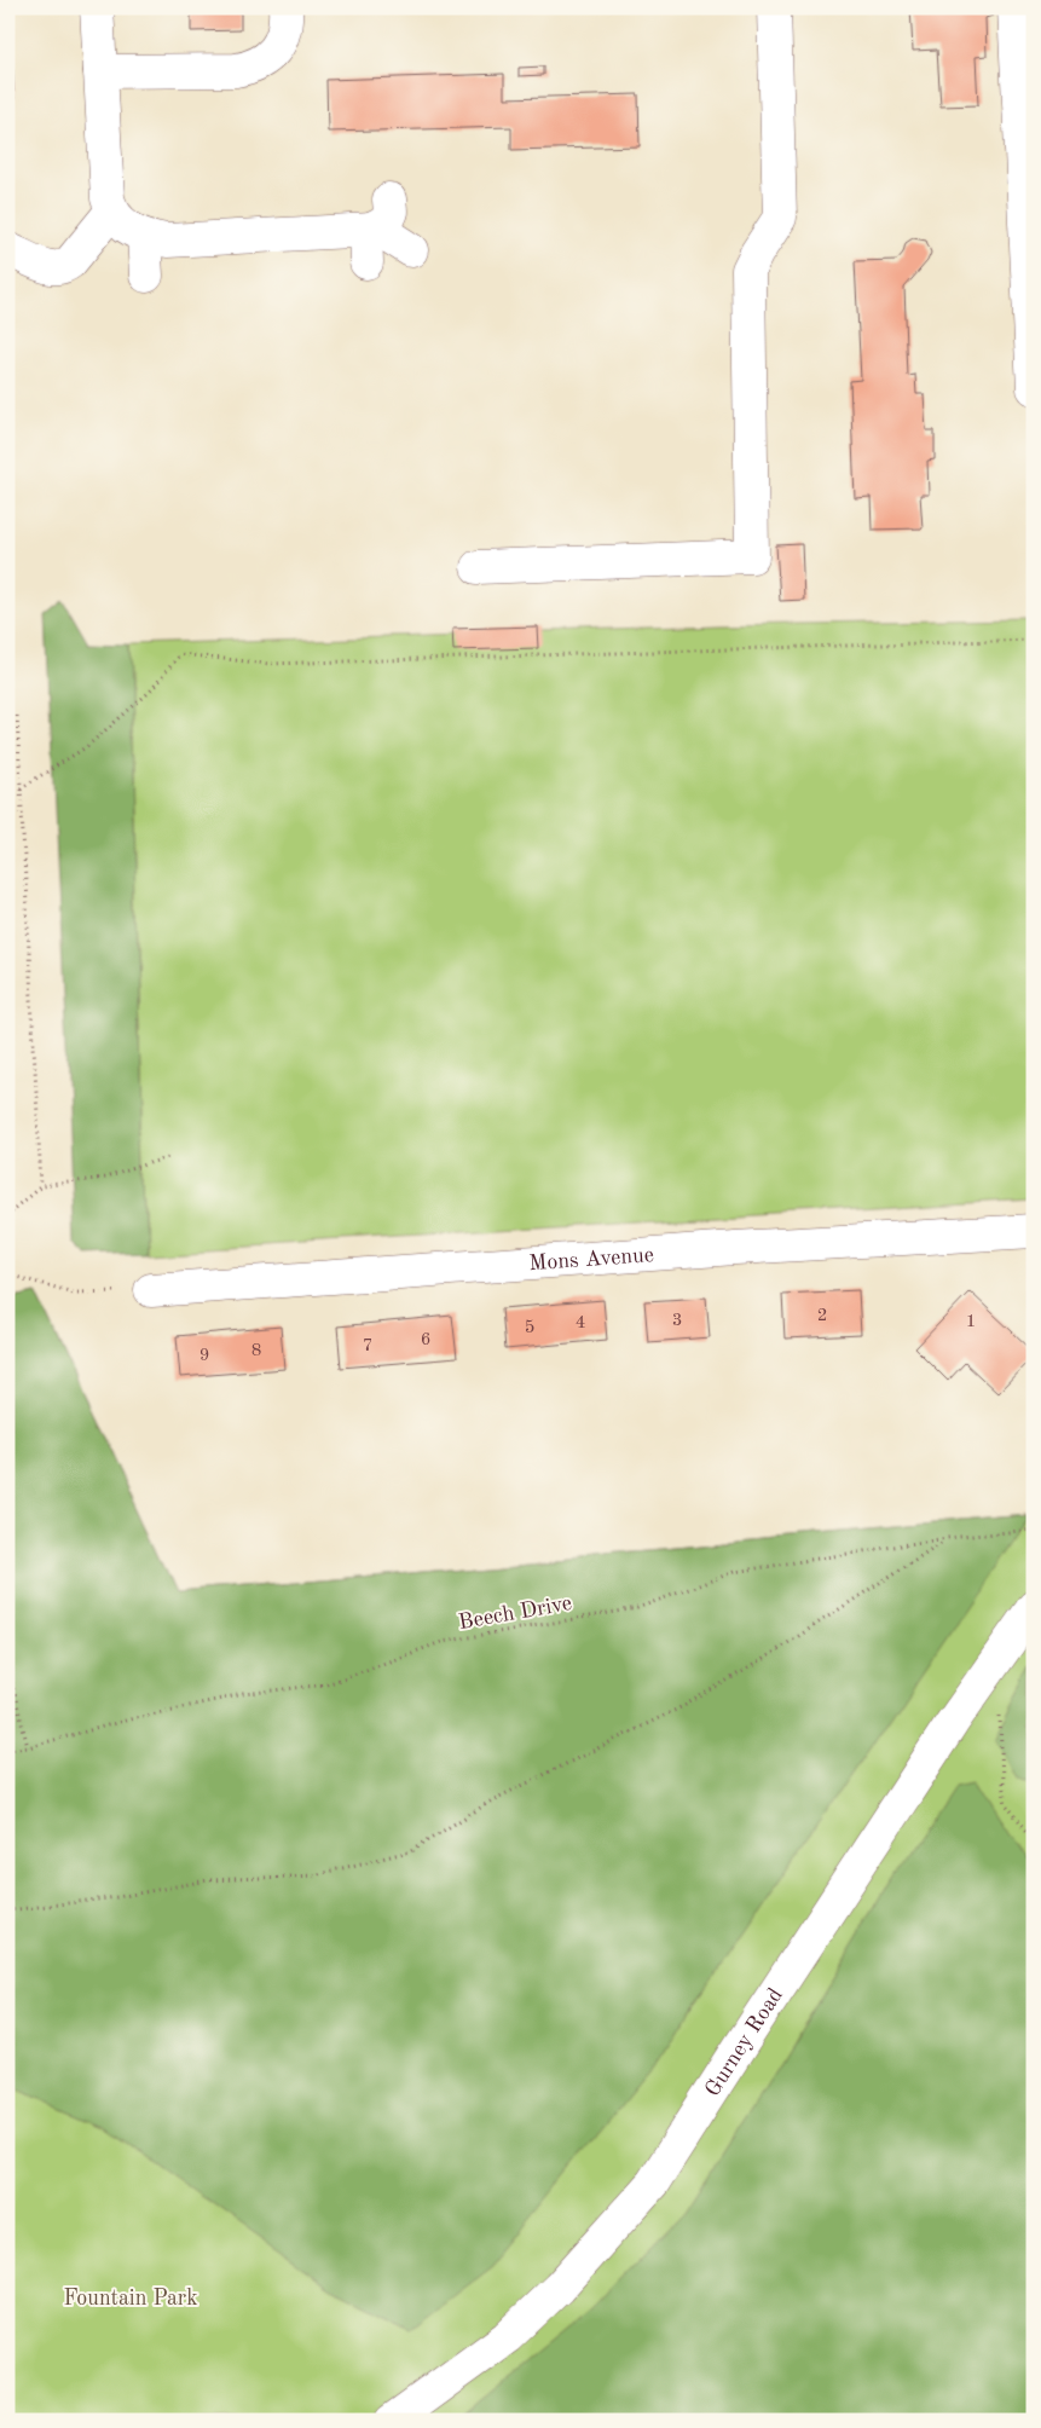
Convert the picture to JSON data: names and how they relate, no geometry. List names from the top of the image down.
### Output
{
  "streets": {
    "street": ["Mons Avenue", "Gurney Road"],
    "path": ["Beech Drive"]
  },
  "parks": ["Fountain Park"],
  "house_numbers": [
    "2",
    "3",
    "1",
    "4",
    "5",
    "6",
    "7",
    "8",
    "9"
  ]
}
